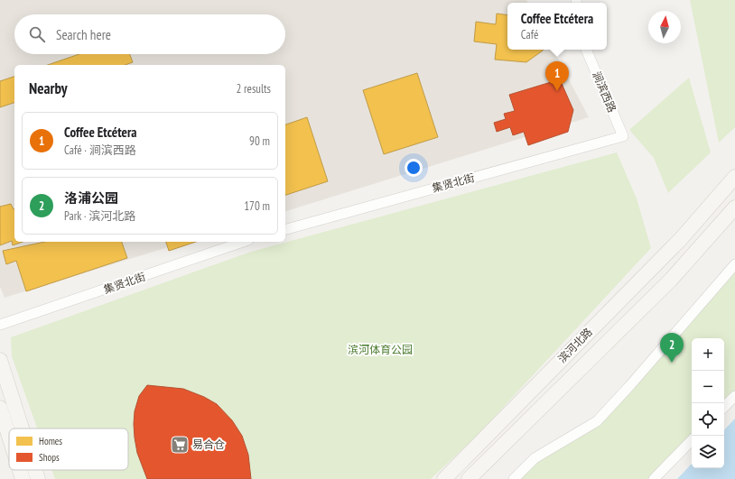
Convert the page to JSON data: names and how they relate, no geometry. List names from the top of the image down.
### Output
{
  "streets": {
    "main road": ["滨河北路"],
    "street": ["涧滨西路", "集贤北街"]
  },
  "crossings": [
    ["涧滨西路", "集贤北街"]
  ],
  "parks": ["滨河体育公园"],
  "places": {
    "supermarket": ["易合仓"]
  },
  "legend": ["Homes", "Shops"],
  "north": "top",
  "page": {
    "popup": ["Coffee Etcétera", "Café"],
    "search": "Search here",
    "pins": ["1", "2"],
    "heading": ["Nearby", "2 results"],
    "list": [
      {
        "mark": "1",
        "name": "Coffee Etcétera",
        "note": "Café · 涧滨西路",
        "value": "90 m"
      },
      {
        "mark": "2",
        "name": "洛浦公园",
        "note": "Park · 滨河北路",
        "value": "170 m"
      }
    ],
    "map_buttons": ["+", "−"]
  }
}
